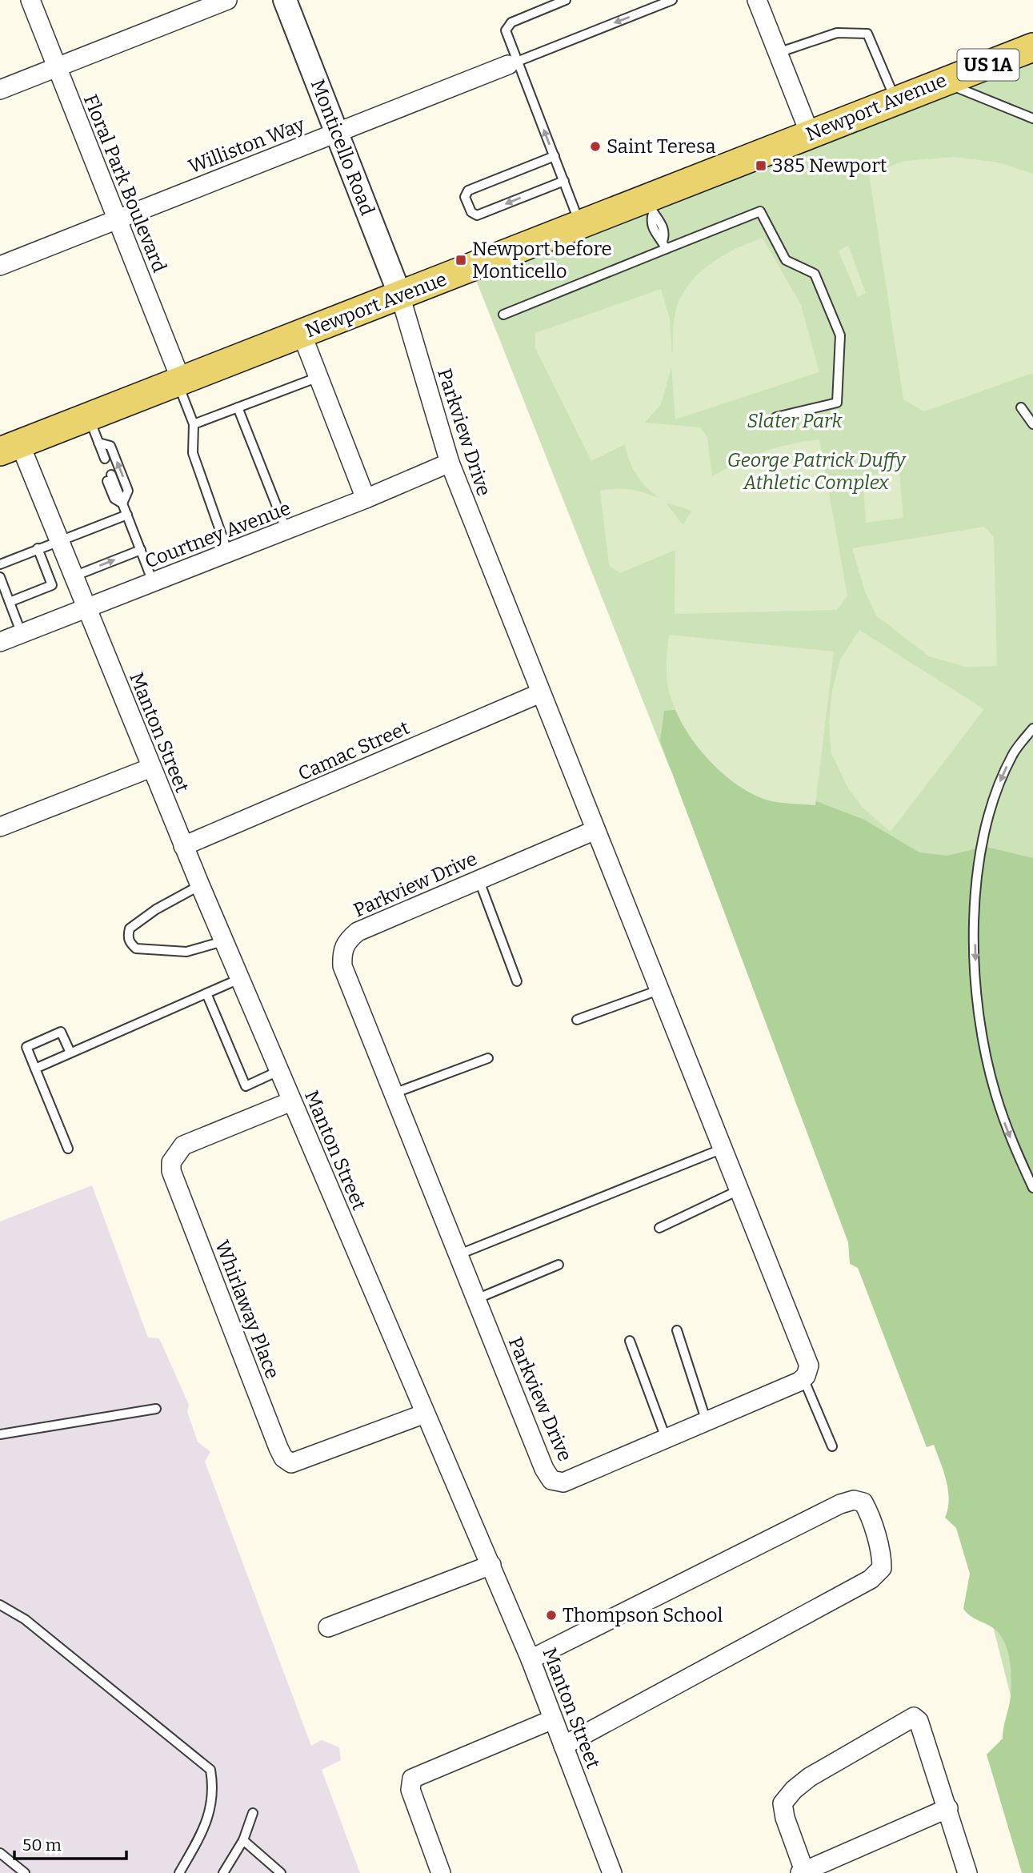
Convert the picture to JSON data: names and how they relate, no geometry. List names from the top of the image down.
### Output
{
  "streets": {
    "main road": ["US 1A", "Newport Avenue"],
    "street": [
      "Williston Way",
      "Monticello Road",
      "Floral Park Boulevard",
      "Parkview Drive",
      "Courtney Avenue",
      "Manton Street",
      "Camac Street",
      "Whirlaway Place"
    ]
  },
  "crossings": [
    ["Newport Avenue", "Monticello Road"],
    ["Newport Avenue", "Floral Park Boulevard"],
    ["Newport Avenue", "Parkview Drive"],
    ["Newport Avenue", "Manton Street"],
    ["Williston Way", "Monticello Road"],
    ["Williston Way", "Floral Park Boulevard"],
    ["Monticello Road", "Parkview Drive"],
    ["Parkview Drive", "Courtney Avenue"],
    ["Parkview Drive", "Camac Street"],
    ["Courtney Avenue", "Manton Street"],
    ["Manton Street", "Camac Street"],
    ["Manton Street", "Whirlaway Place"]
  ],
  "parks": ["Slater Park", "George Patrick Duffy Athletic Complex"],
  "places": {
    "other": ["Saint Teresa", "Thompson School"],
    "transit": ["385 Newport", "Newport before Monticello"]
  },
  "scale_bar": "50 m"
}
